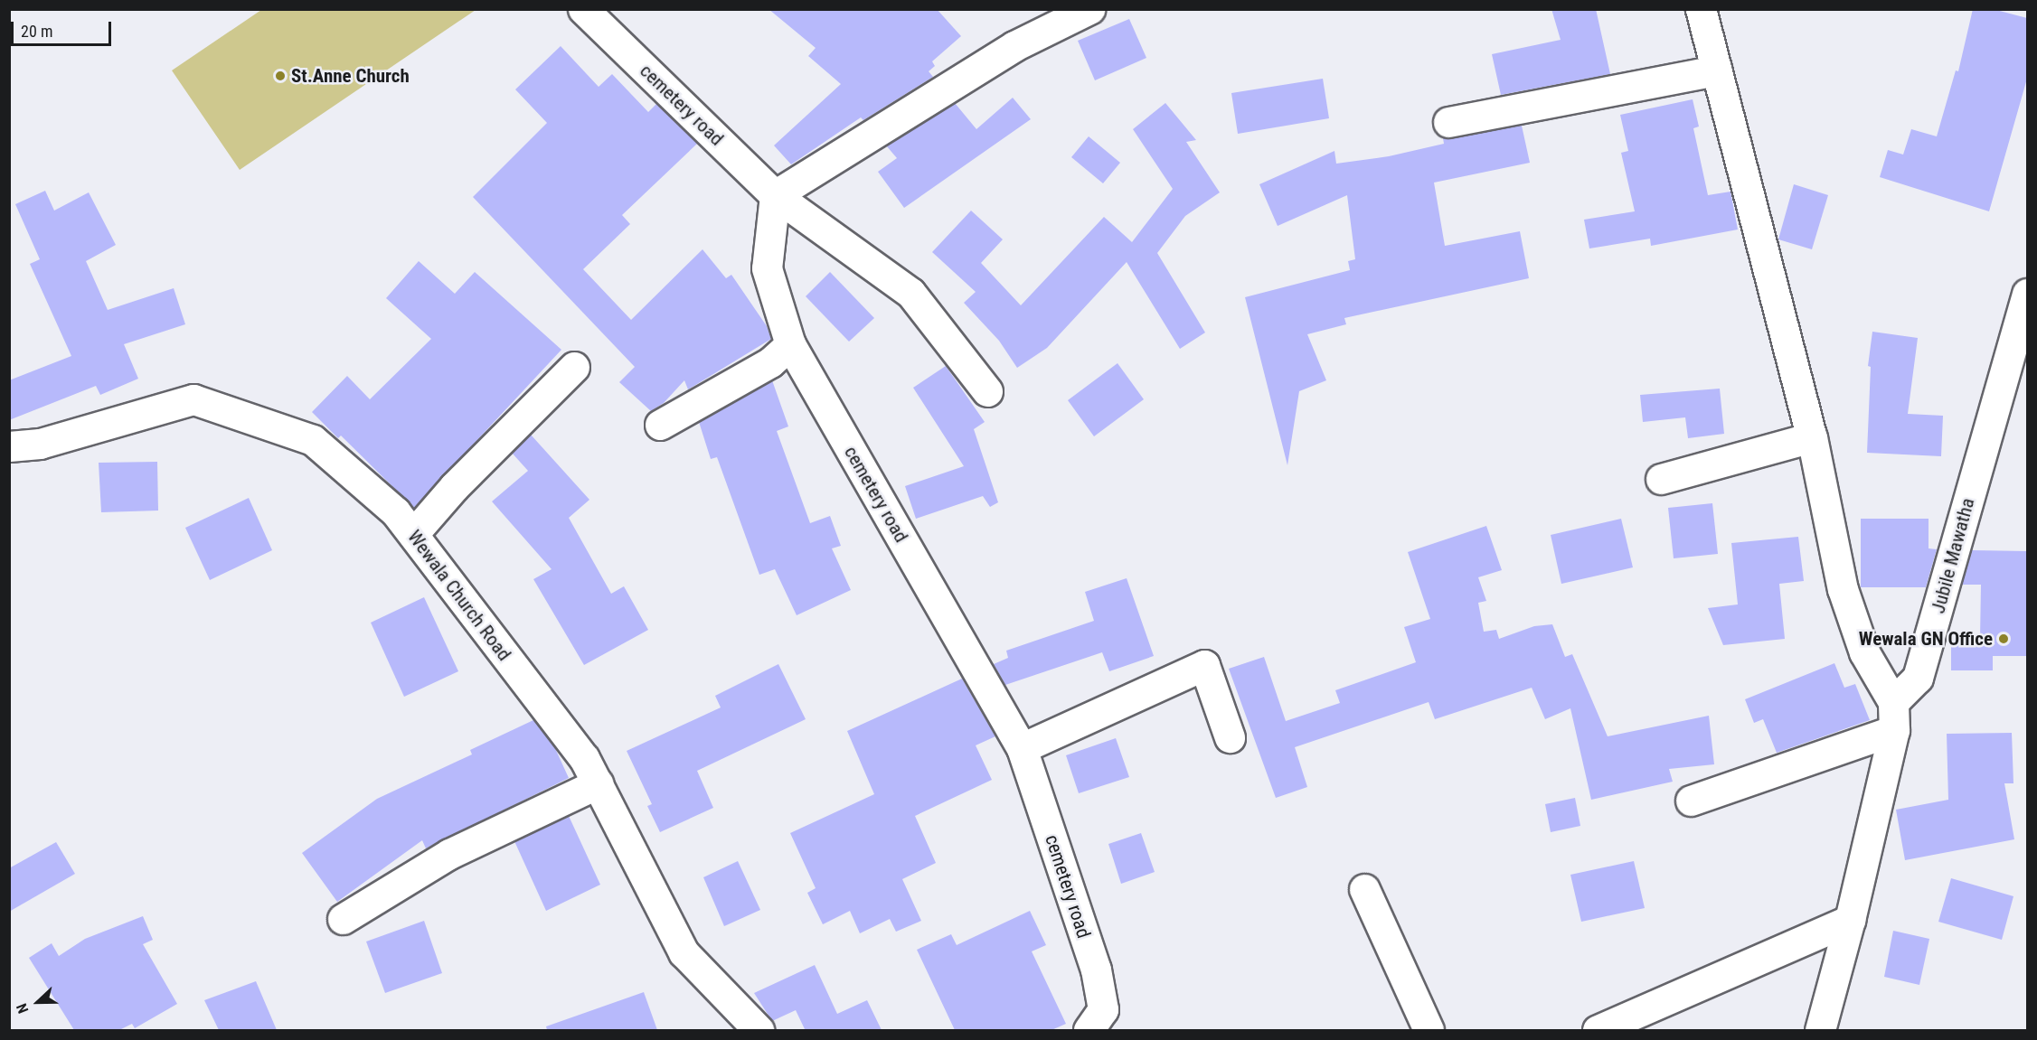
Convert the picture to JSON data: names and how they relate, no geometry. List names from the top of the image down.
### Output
{
  "streets": {
    "street": ["cemetery road", "Jubile Mawatha", "Wewala Church Road"]
  },
  "places": ["St.Anne Church", "Wewala GN Office"],
  "scale_bar": "20 m",
  "north": "left"
}
